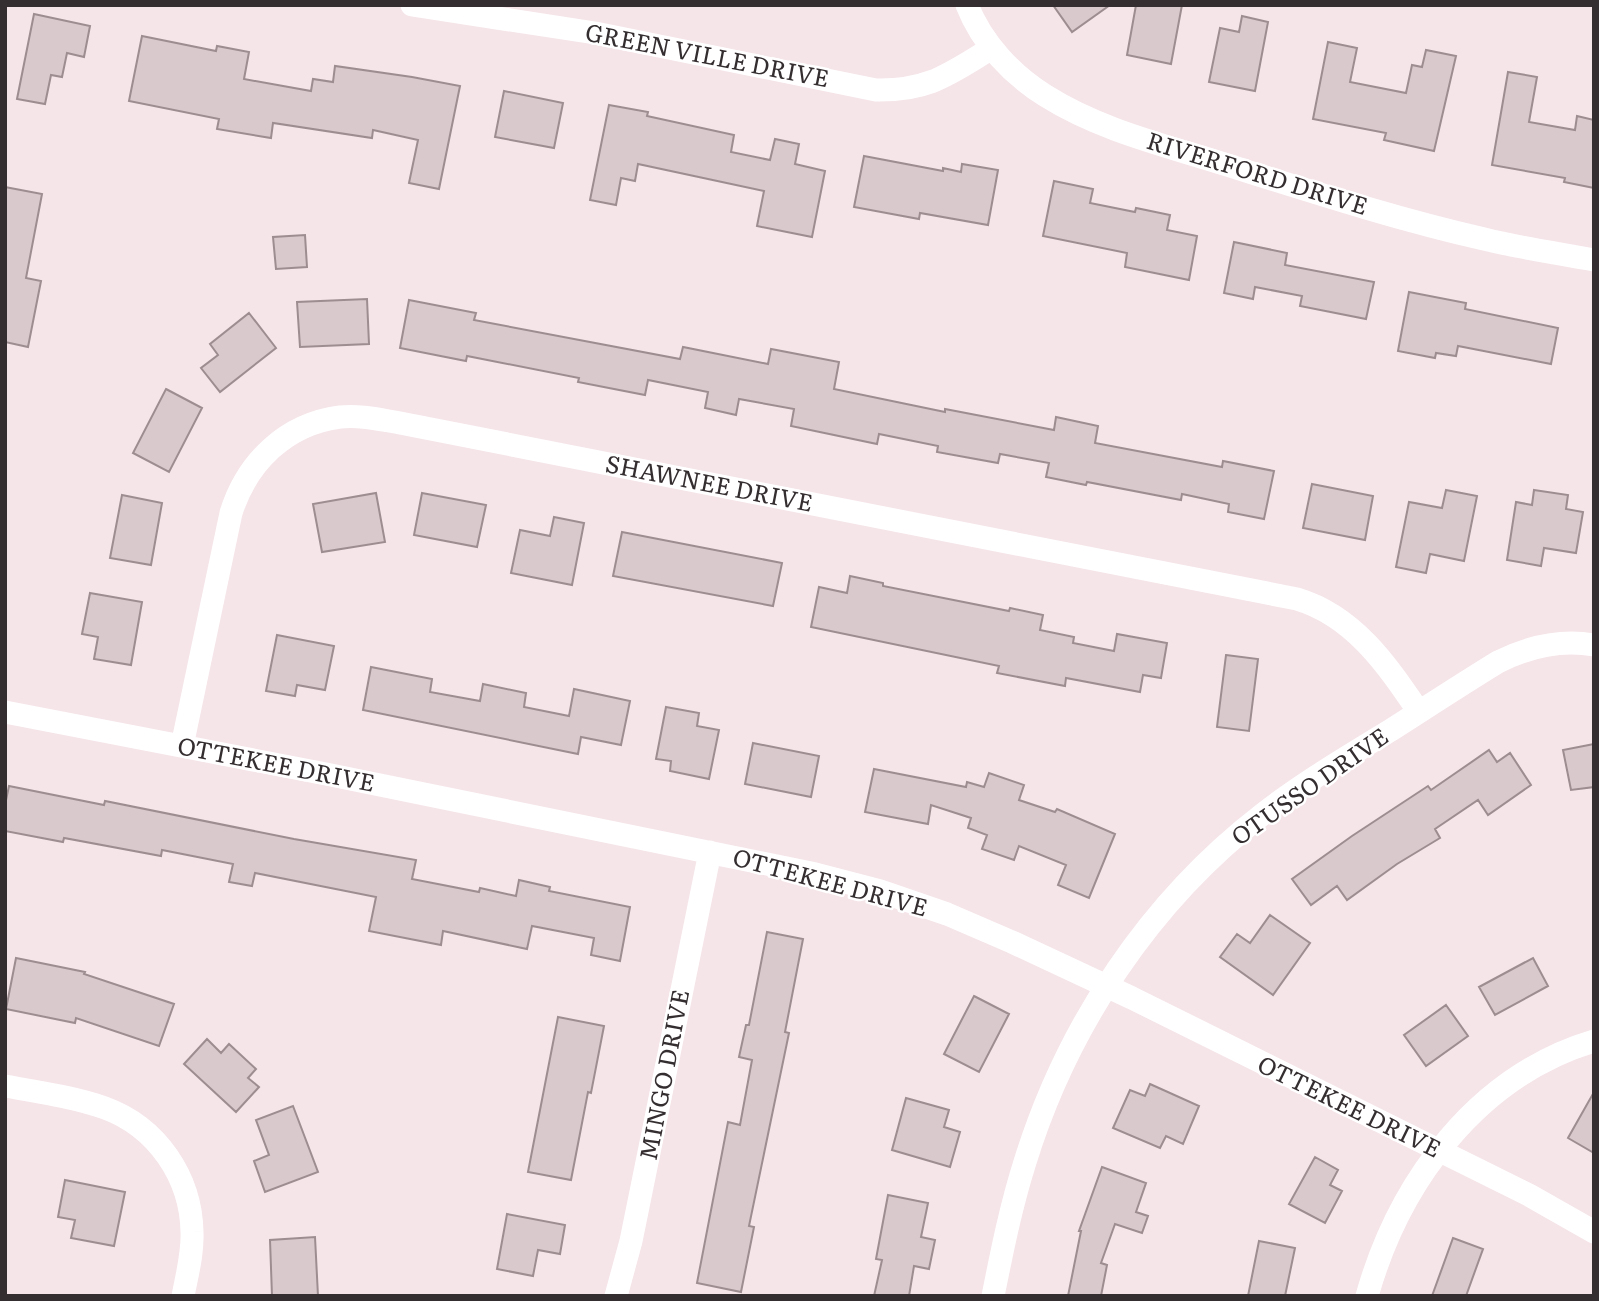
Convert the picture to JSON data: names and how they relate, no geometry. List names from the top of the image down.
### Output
{
  "streets": {
    "street": [
      "GREEN VILLE DRIVE",
      "RIVERFORD DRIVE",
      "SHAWNEE DRIVE",
      "OTTEKEE DRIVE",
      "OTUSSO DRIVE",
      "MINGO DRIVE"
    ]
  },
  "crossings": [
    ["GREEN VILLE DRIVE", "RIVERFORD DRIVE"],
    ["SHAWNEE DRIVE", "OTTEKEE DRIVE"],
    ["SHAWNEE DRIVE", "OTUSSO DRIVE"],
    ["OTTEKEE DRIVE", "OTUSSO DRIVE"],
    ["OTTEKEE DRIVE", "MINGO DRIVE"]
  ]
}
